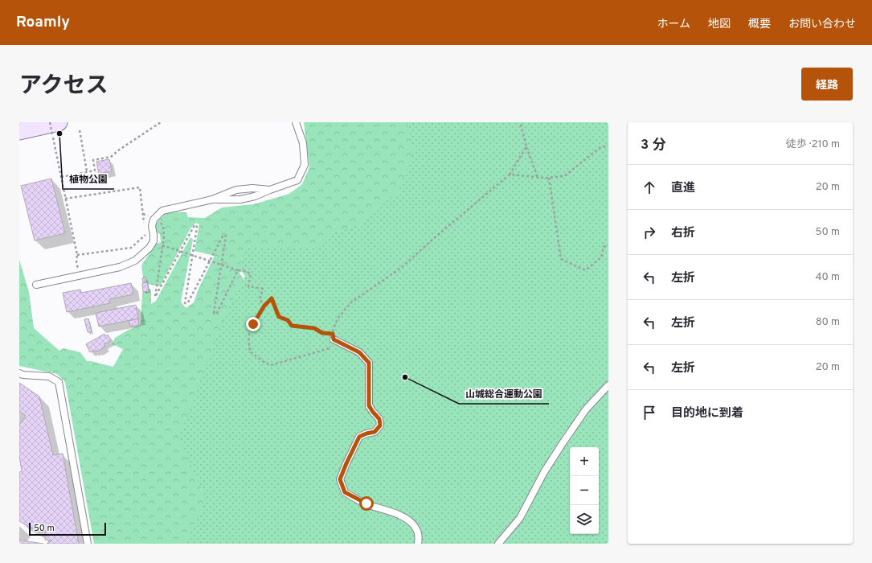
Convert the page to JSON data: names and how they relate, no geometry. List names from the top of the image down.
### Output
{
  "places": ["植物公園", "山城総合運動公園"],
  "scale_bar": "50 m",
  "page": {
    "header": "Roamly",
    "nav": [
      "ホーム",
      "地図",
      "概要",
      "お問い合わせ"
    ],
    "title": "アクセス",
    "buttons": "経路",
    "heading": ["3 分", "徒歩 · 210 m"],
    "list": [
      ["直進", "20 m"],
      ["右折", "50 m"],
      ["左折", "40 m"],
      ["左折", "80 m"],
      ["左折", "20 m"],
      "目的地に到着"
    ],
    "map_buttons": ["+", "−"],
    "scale": "50 m"
  }
}
